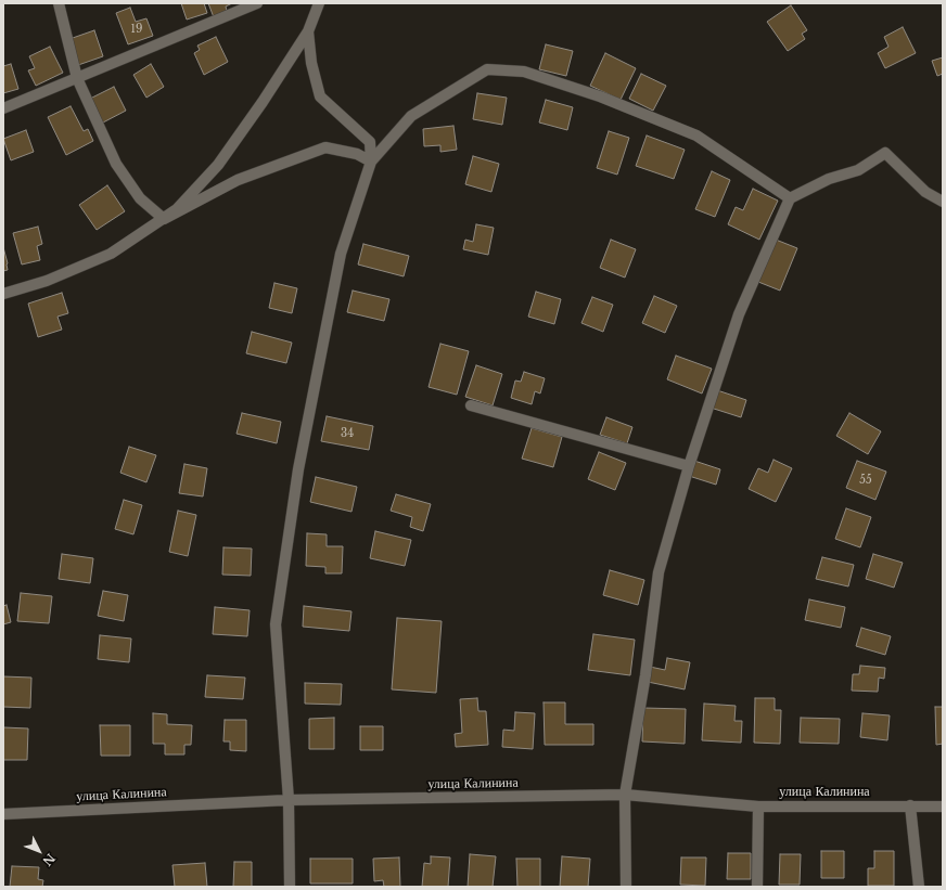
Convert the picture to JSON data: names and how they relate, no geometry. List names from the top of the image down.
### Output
{
  "streets": {
    "street": ["улица Калинина"]
  },
  "house_numbers": ["19", "34", "55"],
  "north": "bottom right"
}
